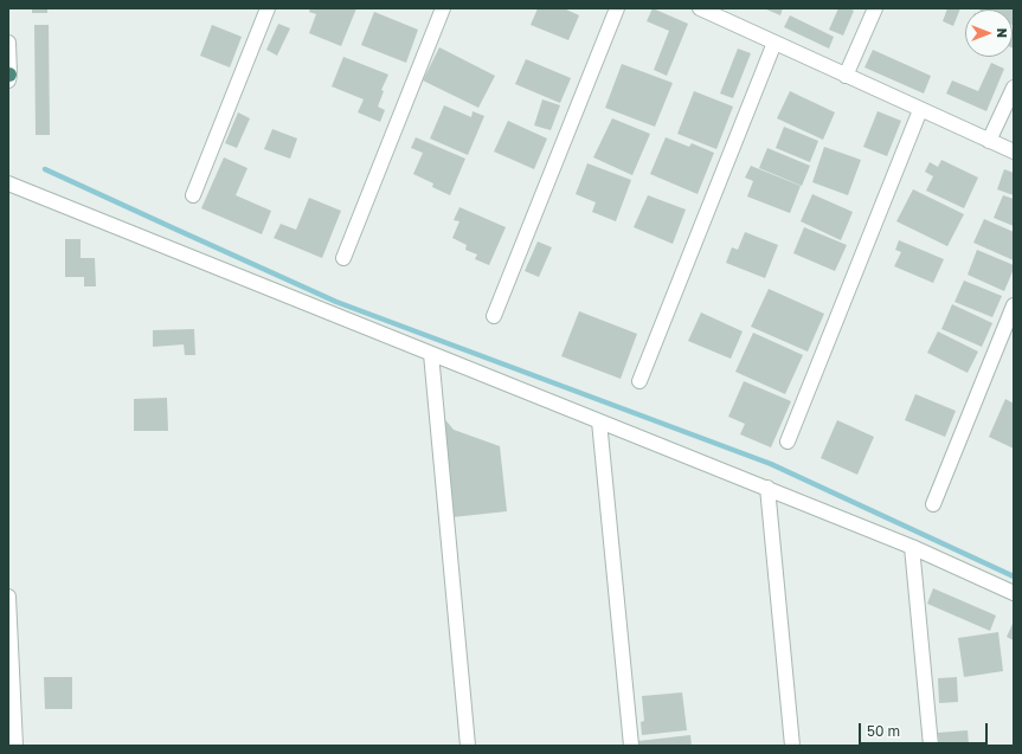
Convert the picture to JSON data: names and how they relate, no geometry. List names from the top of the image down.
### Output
{
  "scale_bar": "50 m",
  "north": "right"
}
